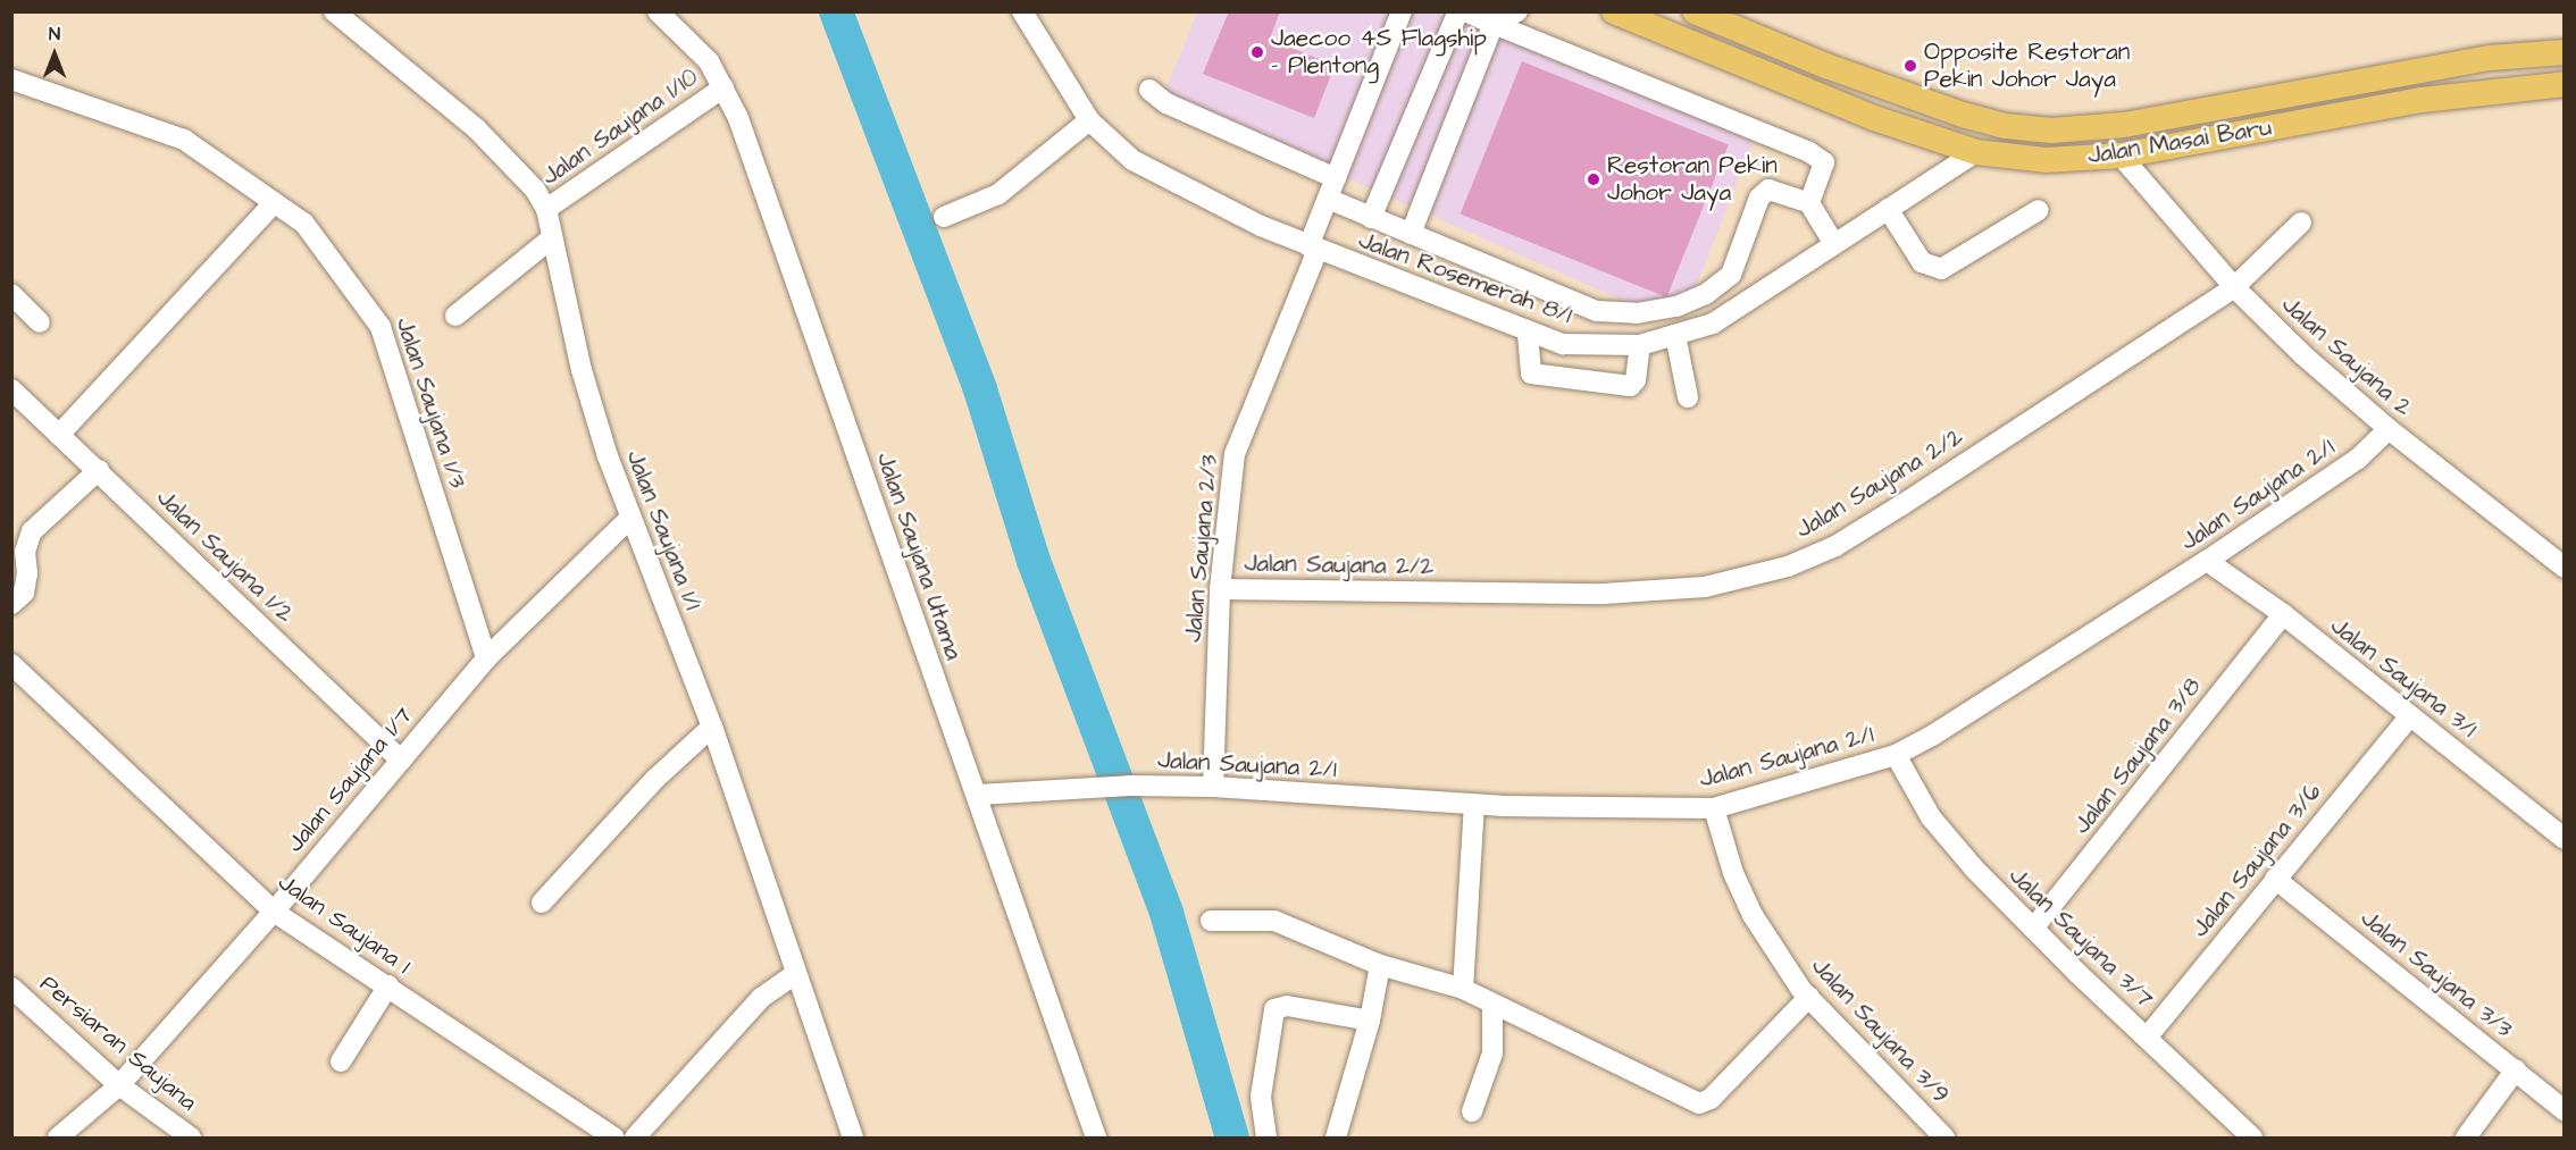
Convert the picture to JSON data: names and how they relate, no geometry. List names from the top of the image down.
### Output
{
  "streets": {
    "main road": ["Jalan Masai Baru"],
    "street": [
      "Jalan Saujana 1/10",
      "Jalan Rosemerah 8/1",
      "Jalan Saujana 2",
      "Jalan Saujana 1/3",
      "Jalan Saujana 2/2",
      "Jalan Saujana 2/1",
      "Jalan Saujana 1/1",
      "Jalan Saujana 2/3",
      "Jalan Saujana 1/2",
      "Jalan Saujana Utama",
      "Jalan Saujana 3/1",
      "Jalan Saujana 3/8",
      "Jalan Saujana 1/7",
      "Jalan Saujana 3/6",
      "Jalan Saujana 1",
      "Jalan Saujana 3/7",
      "Jalan Saujana 3/3",
      "Jalan Saujana 3/9",
      "Persiaran Saujana"
    ]
  },
  "crossings": [
    ["Jalan Saujana 1/10", "Jalan Saujana 1/1"],
    ["Jalan Saujana 1/10", "Jalan Saujana Utama"],
    ["Jalan Masai Baru", "Jalan Rosemerah 8/1"],
    ["Jalan Masai Baru", "Jalan Saujana 2"],
    ["Jalan Rosemerah 8/1", "Jalan Saujana 2/3"],
    ["Jalan Saujana 2", "Jalan Saujana 2/2"],
    ["Jalan Saujana 2", "Jalan Saujana 2/1"],
    ["Jalan Saujana 1/3", "Jalan Saujana 1/7"],
    ["Jalan Saujana 2/2", "Jalan Saujana 2/3"],
    ["Jalan Saujana 2/1", "Jalan Saujana 2/3"],
    ["Jalan Saujana 2/1", "Jalan Saujana Utama"],
    ["Jalan Saujana 2/1", "Jalan Saujana 3/1"],
    ["Jalan Saujana 2/1", "Jalan Saujana 3/7"],
    ["Jalan Saujana 2/1", "Jalan Saujana 3/9"],
    ["Jalan Saujana 1/1", "Jalan Saujana 1/7"],
    ["Jalan Saujana 1/2", "Jalan Saujana 1/7"],
    ["Jalan Saujana 3/1", "Jalan Saujana 3/8"],
    ["Jalan Saujana 3/1", "Jalan Saujana 3/6"],
    ["Jalan Saujana 3/8", "Jalan Saujana 3/7"],
    ["Jalan Saujana 1/7", "Jalan Saujana 1"],
    ["Jalan Saujana 1/7", "Persiaran Saujana"],
    ["Jalan Saujana 3/6", "Jalan Saujana 3/7"],
    ["Jalan Saujana 3/6", "Jalan Saujana 3/3"]
  ],
  "places": ["Jaecoo 4S Flagship - Plentong", "Opposite Restoran Pekin Johor Jaya", "Restoran Pekin Johor Jaya"],
  "north": "top"
}
